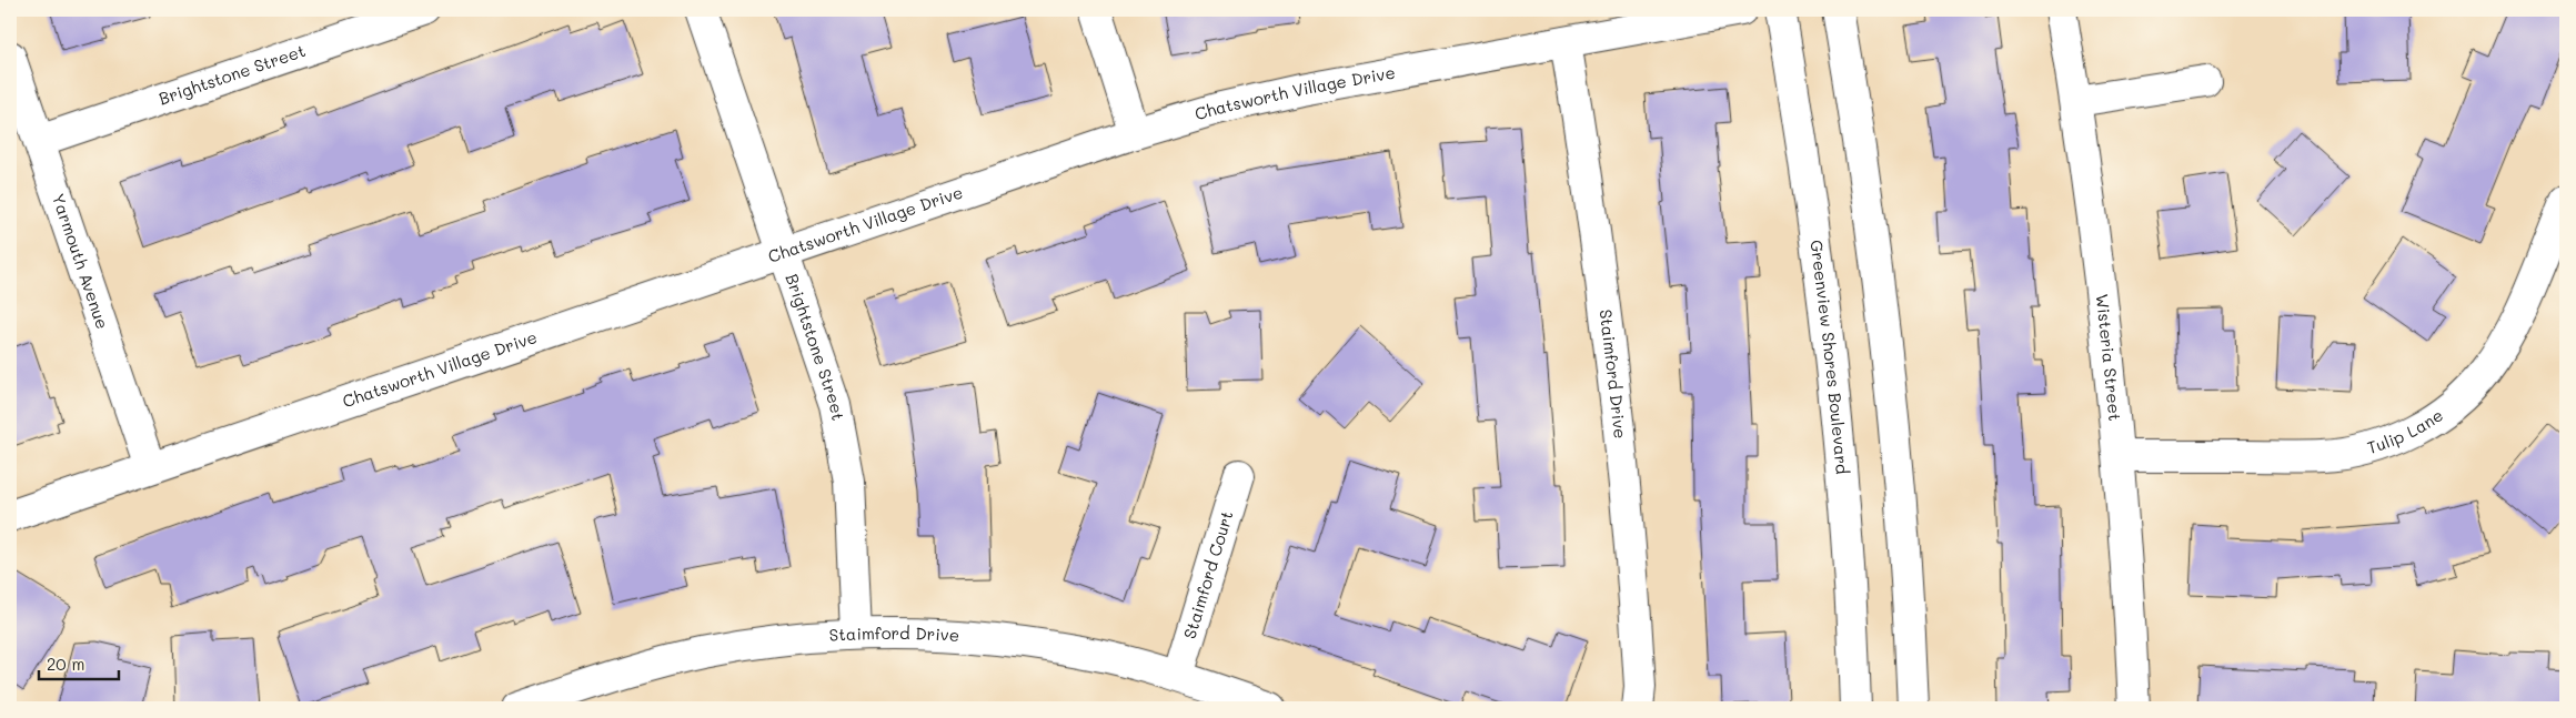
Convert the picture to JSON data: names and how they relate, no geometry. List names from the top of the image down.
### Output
{
  "streets": {
    "street": [
      "Brightstone Street",
      "Chatsworth Village Drive",
      "Yarmouth Avenue",
      "Greenview Shores Boulevard",
      "Wisteria Street",
      "Staimford Drive",
      "Tulip Lane",
      "Staimford Court"
    ]
  },
  "crossings": [
    ["Brightstone Street", "Chatsworth Village Drive"],
    ["Brightstone Street", "Yarmouth Avenue"],
    ["Brightstone Street", "Staimford Drive"],
    ["Chatsworth Village Drive", "Yarmouth Avenue"],
    ["Chatsworth Village Drive", "Staimford Drive"],
    ["Wisteria Street", "Tulip Lane"],
    ["Staimford Drive", "Staimford Court"]
  ],
  "scale_bar": "20 m"
}
